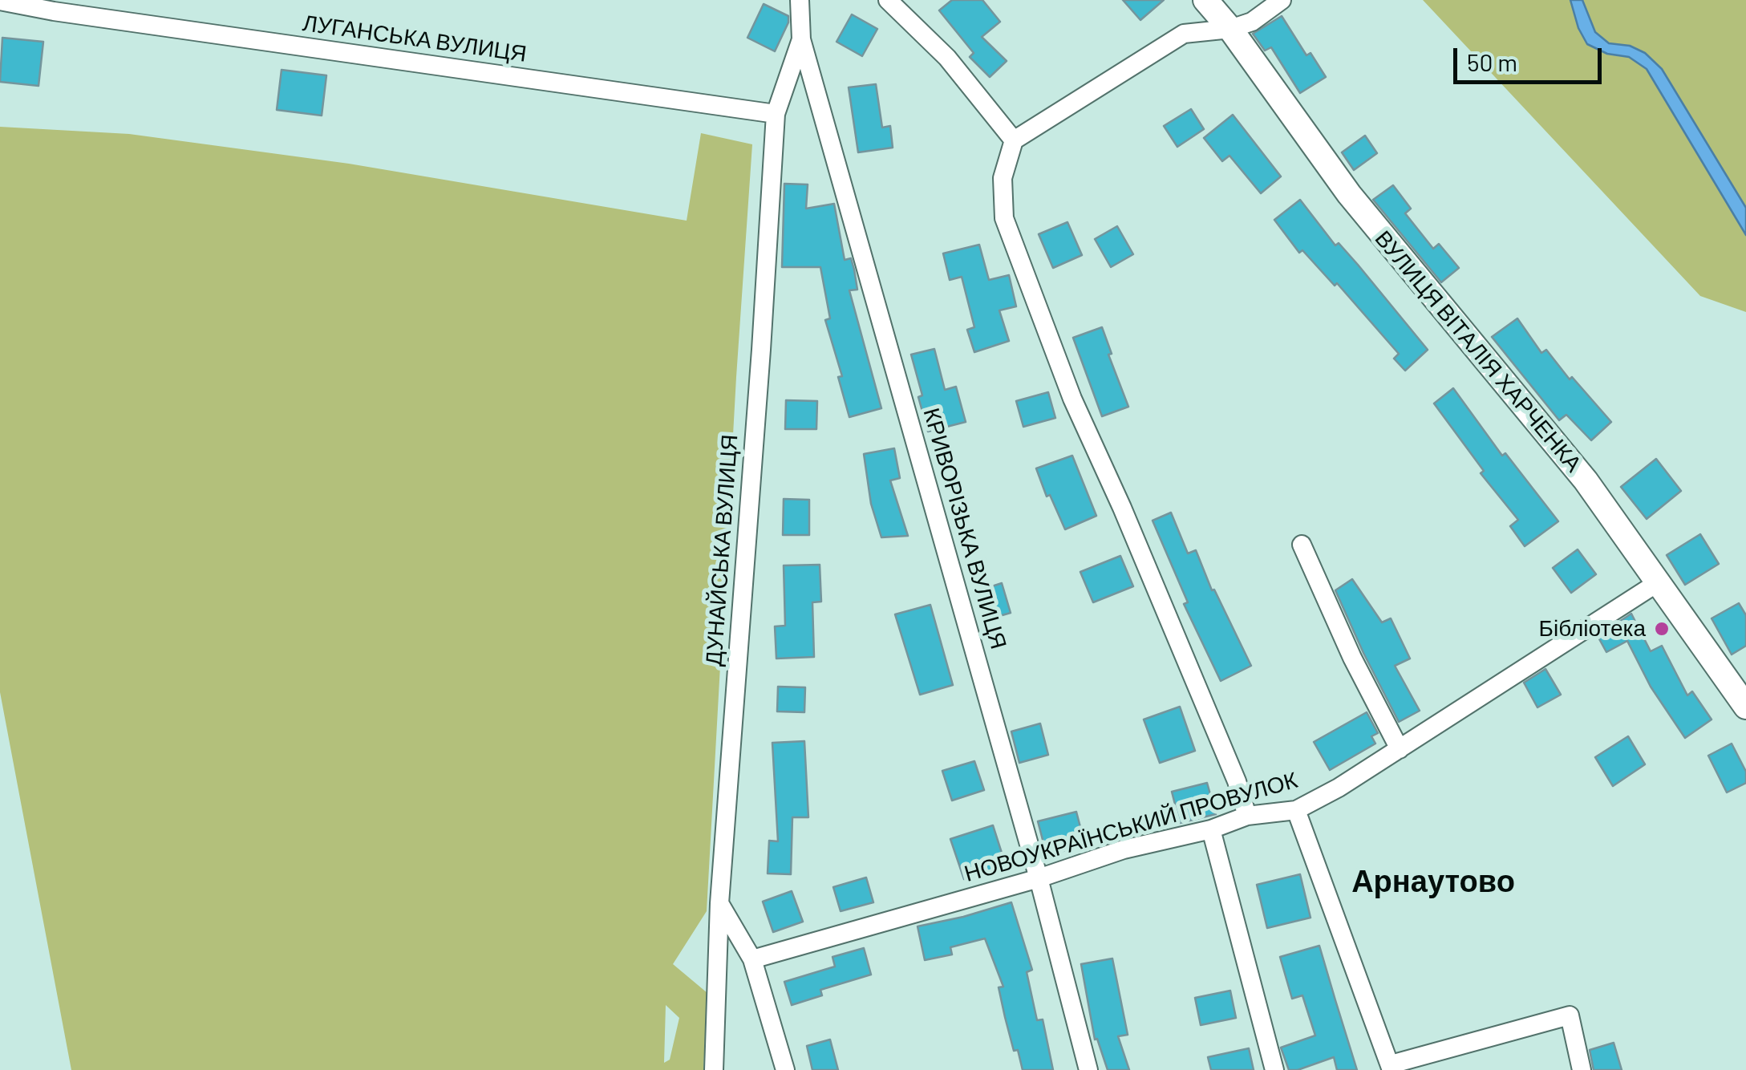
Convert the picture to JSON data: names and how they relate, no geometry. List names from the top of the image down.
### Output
{
  "streets": {
    "street": [
      "ЛУГАНСЬКА ВУЛИЦЯ",
      "ВУЛИЦЯ ВІТАЛІЯ ХАРЧЕНКА",
      "КРИВОРІЗЬКА ВУЛИЦЯ",
      "ДУНАЙСЬКА ВУЛИЦЯ",
      "НОВОУКРАЇНСЬКИЙ ПРОВУЛОК"
    ]
  },
  "crossings": [
    ["ЛУГАНСЬКА ВУЛИЦЯ", "ДУНАЙСЬКА ВУЛИЦЯ"],
    ["ВУЛИЦЯ ВІТАЛІЯ ХАРЧЕНКА", "НОВОУКРАЇНСЬКИЙ ПРОВУЛОК"],
    ["КРИВОРІЗЬКА ВУЛИЦЯ", "ДУНАЙСЬКА ВУЛИЦЯ"],
    ["КРИВОРІЗЬКА ВУЛИЦЯ", "НОВОУКРАЇНСЬКИЙ ПРОВУЛОК"]
  ],
  "districts": ["Арнаутово"],
  "places": ["Бібліотека"],
  "scale_bar": "50 m"
}
